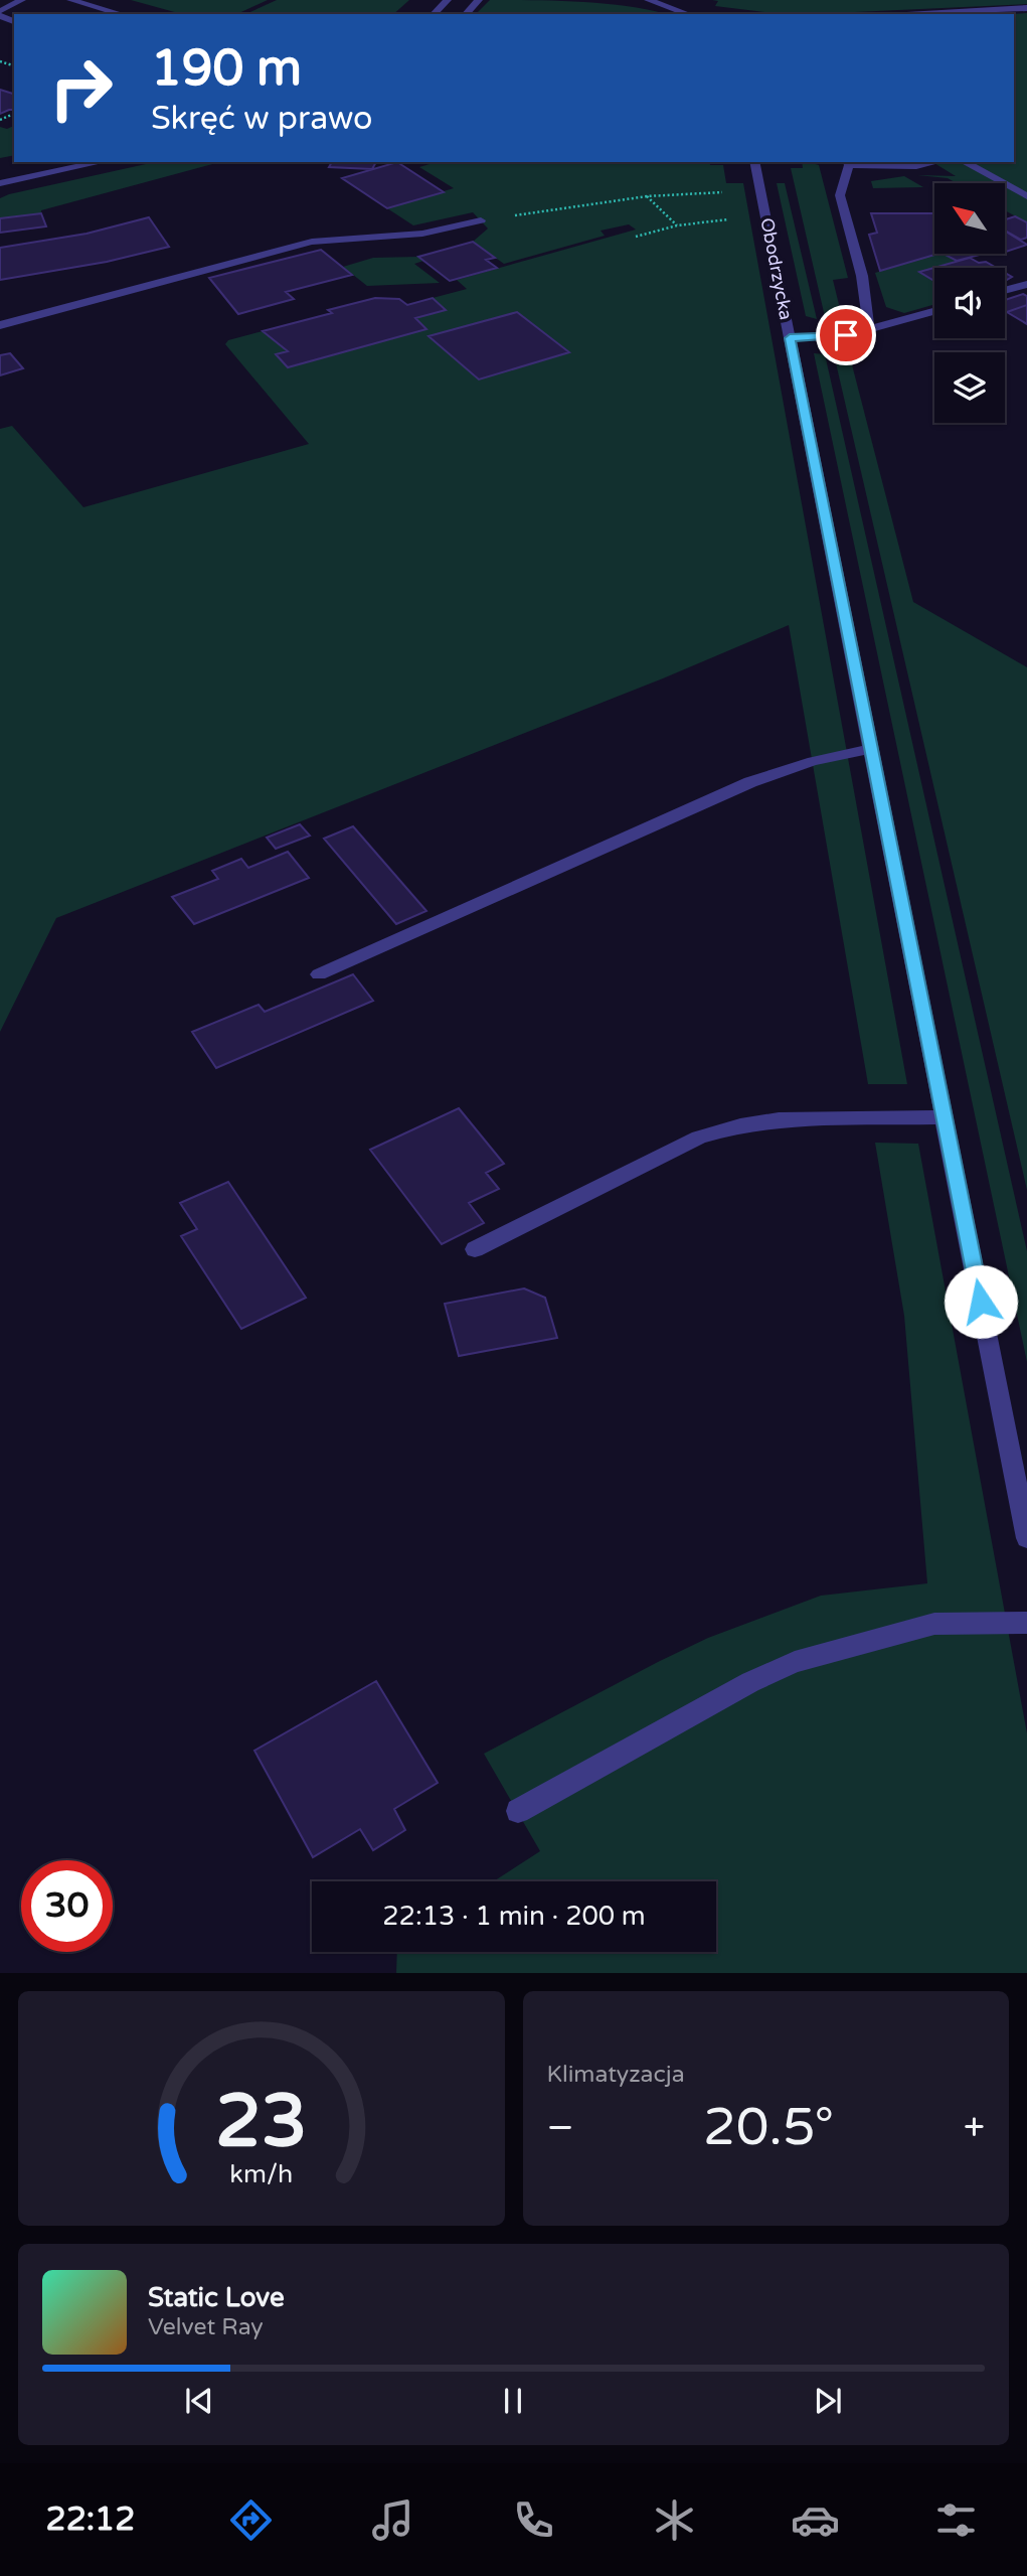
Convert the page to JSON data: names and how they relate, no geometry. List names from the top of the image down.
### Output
{
  "streets": {
    "street": ["Obodrzycka"]
  },
  "north": "top left",
  "page": {
    "turn": ["190 m", "Skręć w prawo"],
    "limit": "30",
    "trip": "22:13 · 1 min · 200 m",
    "tile": "Klimatyzacja",
    "heat": ["−", "20.5°", "+"],
    "song": ["Static Love", "Velvet Ray"],
    "tabs": "22:12",
    "gauge": ["23", "km/h"]
  }
}
